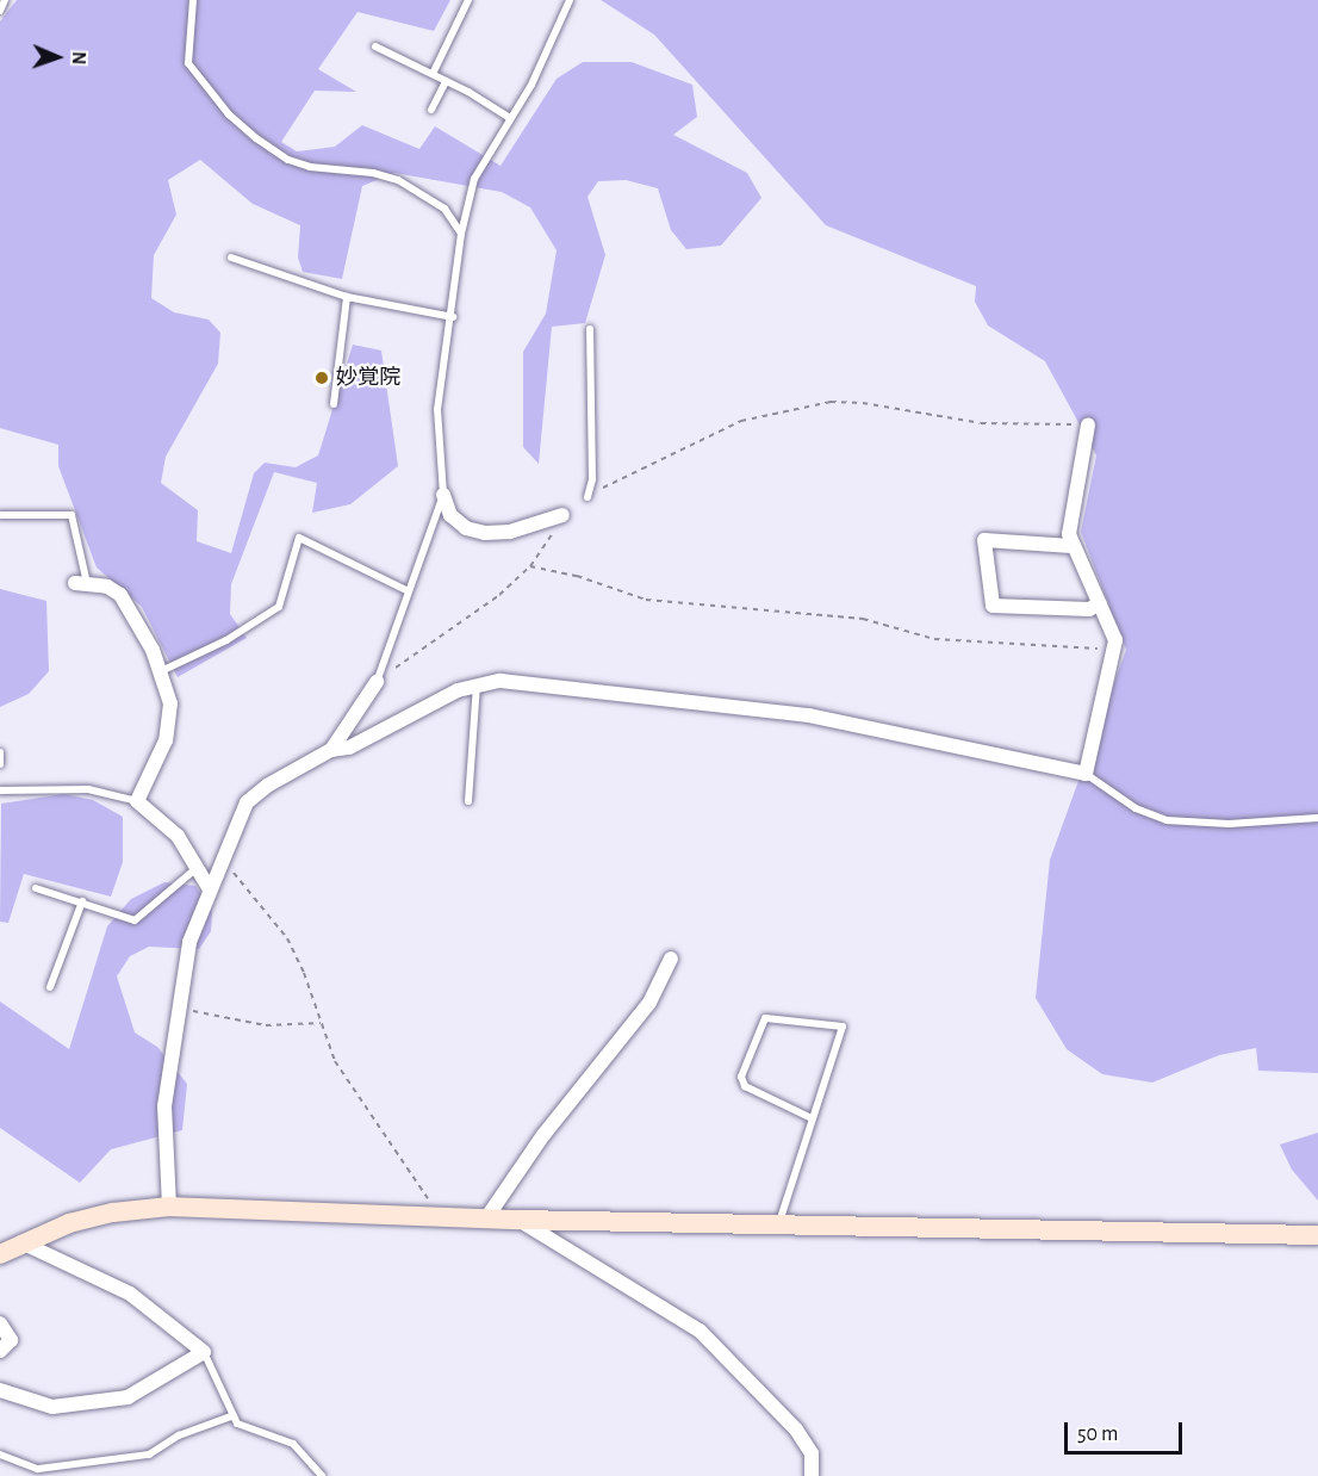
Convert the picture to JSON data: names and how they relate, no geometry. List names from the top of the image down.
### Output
{
  "places": ["妙覚院"],
  "scale_bar": "50 m",
  "north": "right"
}
